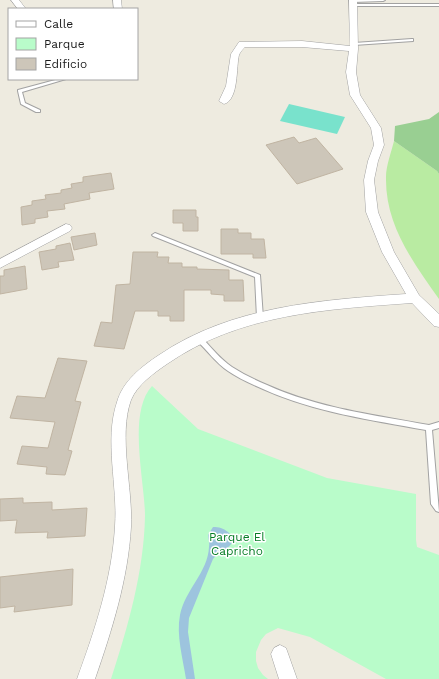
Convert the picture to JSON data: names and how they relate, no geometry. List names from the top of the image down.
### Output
{
  "parks": ["Parque El Capricho"],
  "legend": ["Calle", "Parque", "Edificio"]
}
